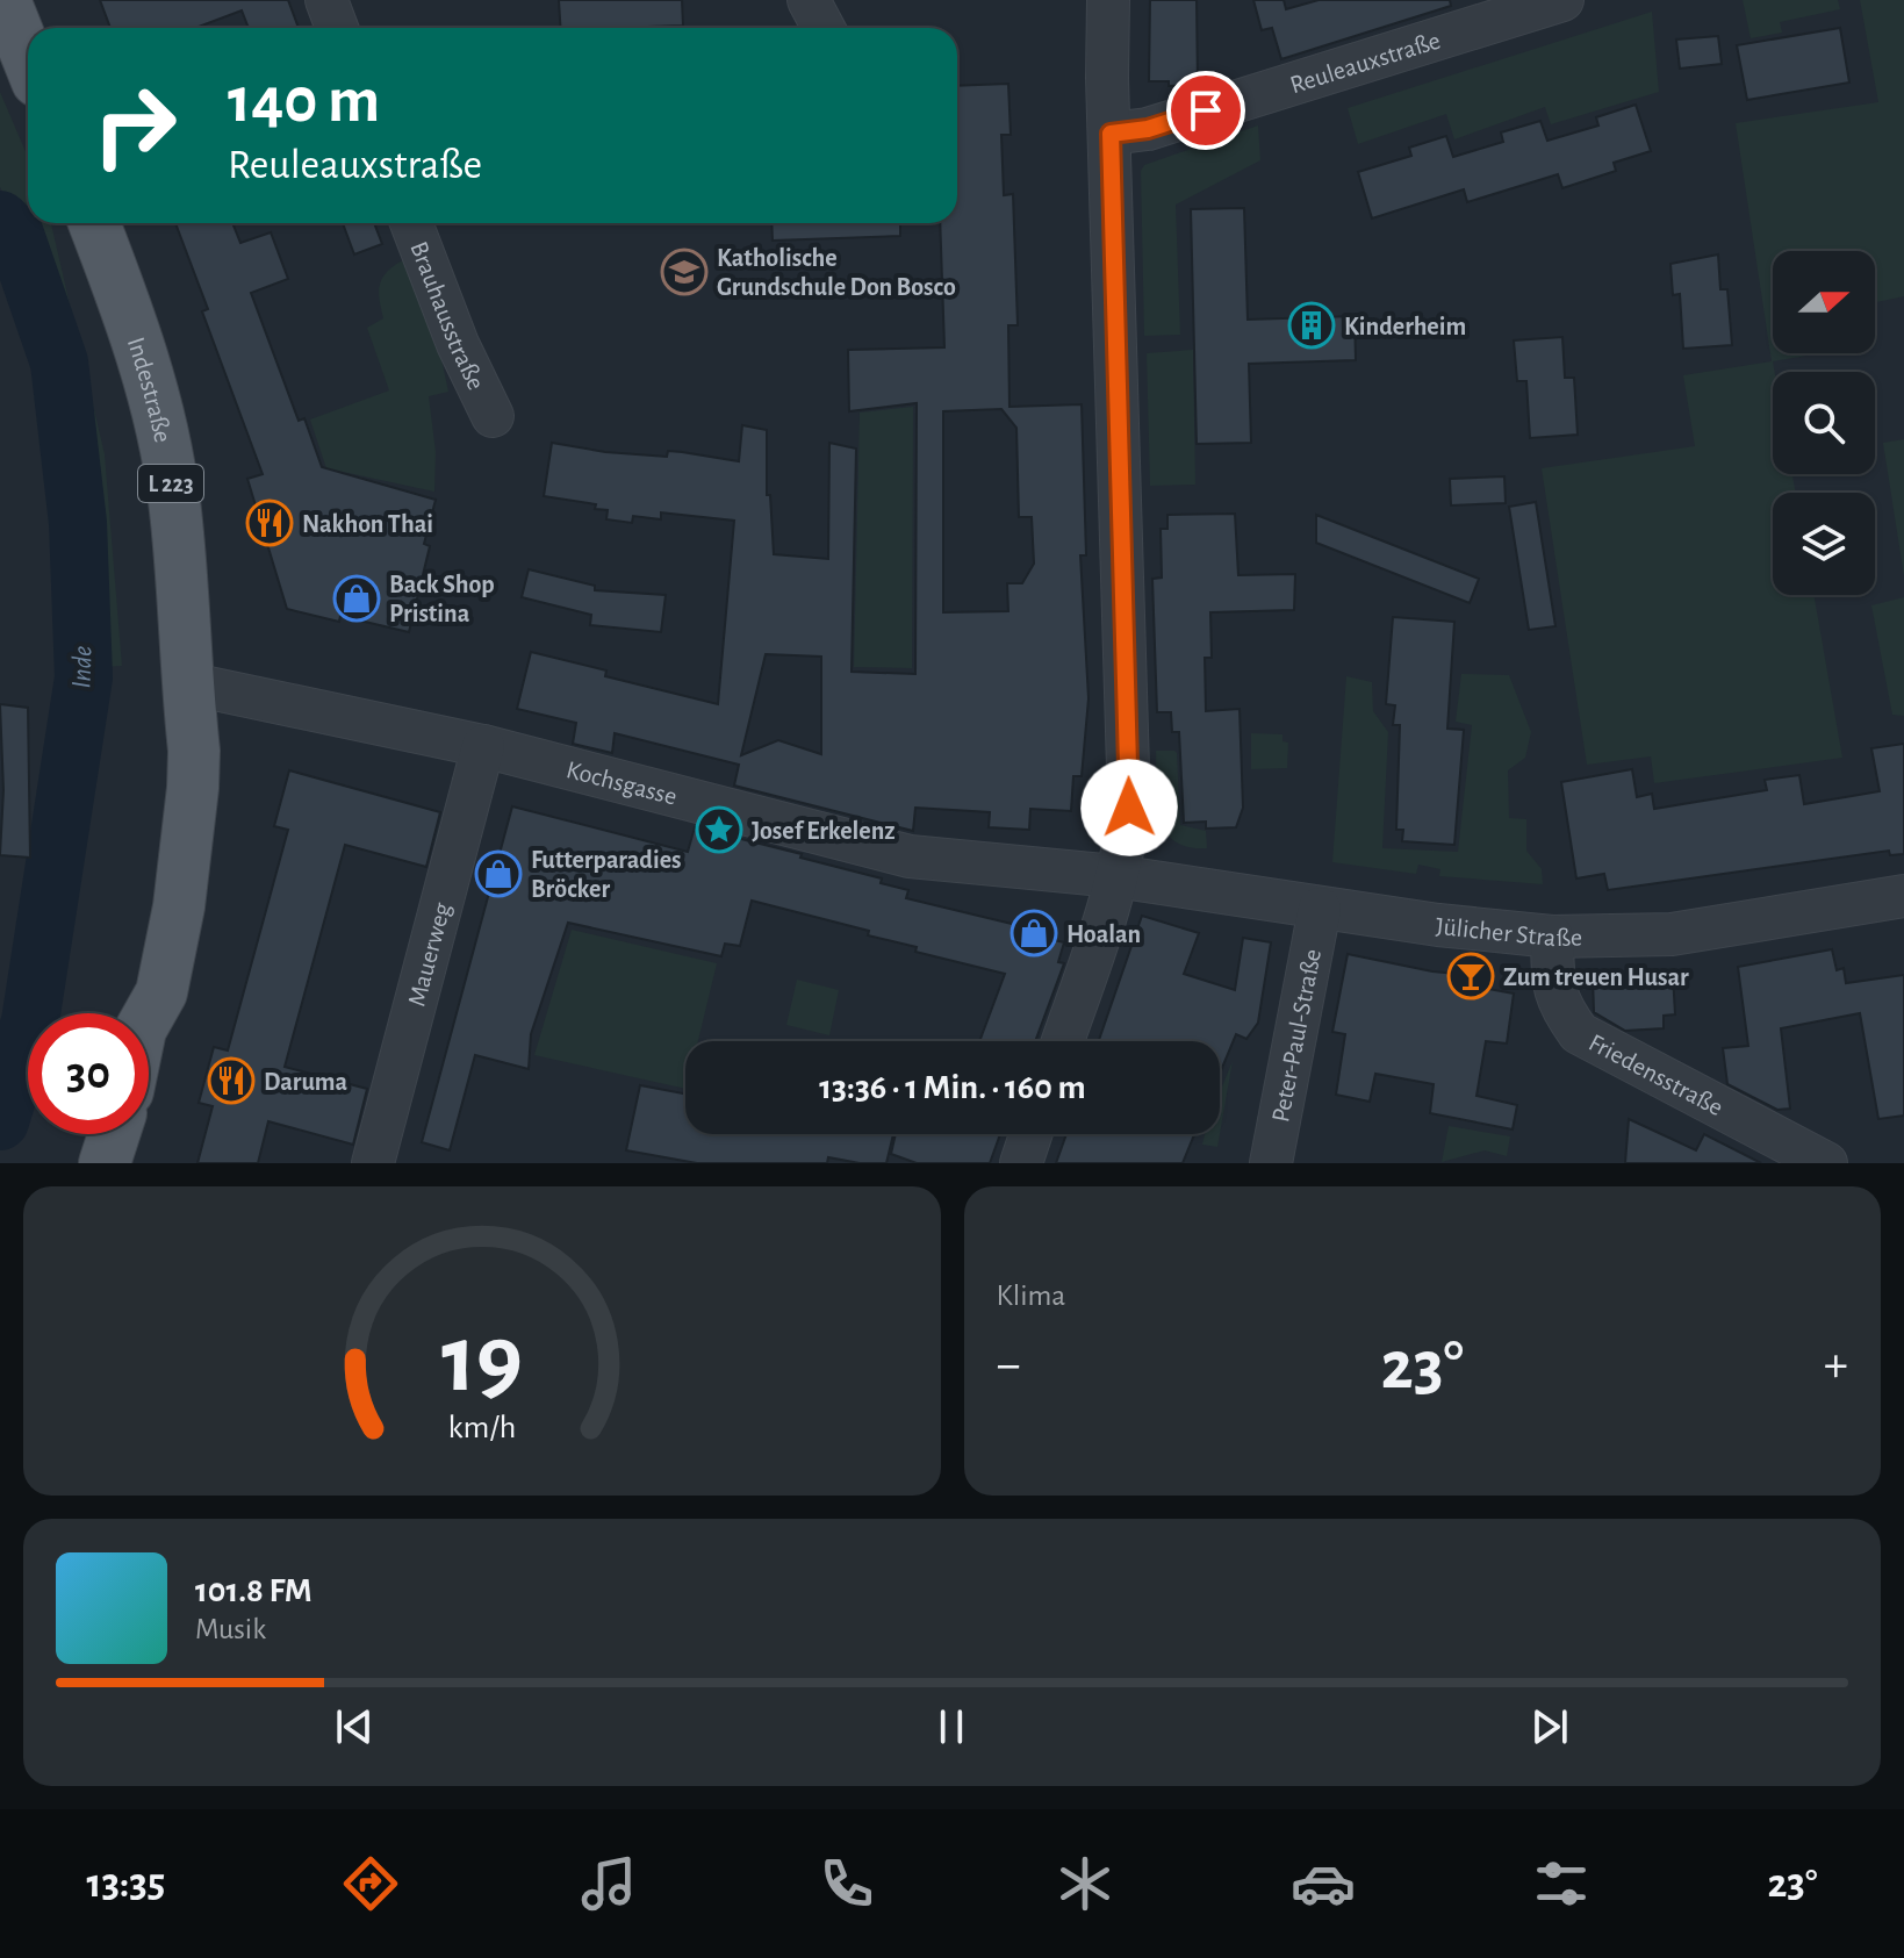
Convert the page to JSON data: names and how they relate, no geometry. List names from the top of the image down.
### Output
{
  "streets": {
    "main road": ["Indestraße", "L 223"],
    "street": [
      "Reuleauxstraße",
      "Brauhausstraße",
      "Kochsgasse",
      "Jülicher Straße",
      "Mauerweg",
      "Peter-Paul-Straße",
      "Friedensstraße"
    ]
  },
  "crossings": [
    ["Indestraße", "Kochsgasse"],
    ["Kochsgasse", "Jülicher Straße"],
    ["Kochsgasse", "Mauerweg"],
    ["Jülicher Straße", "Peter-Paul-Straße"],
    ["Jülicher Straße", "Friedensstraße"]
  ],
  "water": ["Inde"],
  "places": {
    "school or university": ["Katholische Grundschule Don Bosco"],
    "building": ["Kinderheim"],
    "restaurant": ["Nakhon Thai", "Daruma"],
    "shop": ["Back Shop Pristina", "Futterparadies Bröcker", "Hoalan"],
    "place": ["Josef Erkelenz"],
    "bar": ["Zum treuen Husar"]
  },
  "north": "right",
  "page": {
    "turn": ["140 m", "Reuleauxstraße"],
    "limit": "30",
    "trip": "13:36 · 1 Min. · 160 m",
    "tile": "Klima",
    "heat": ["−", "23°", "+"],
    "song": ["101.8 FM", "Musik"],
    "tabs": ["13:35", "23°"],
    "gauge": ["19", "km/h"]
  }
}
